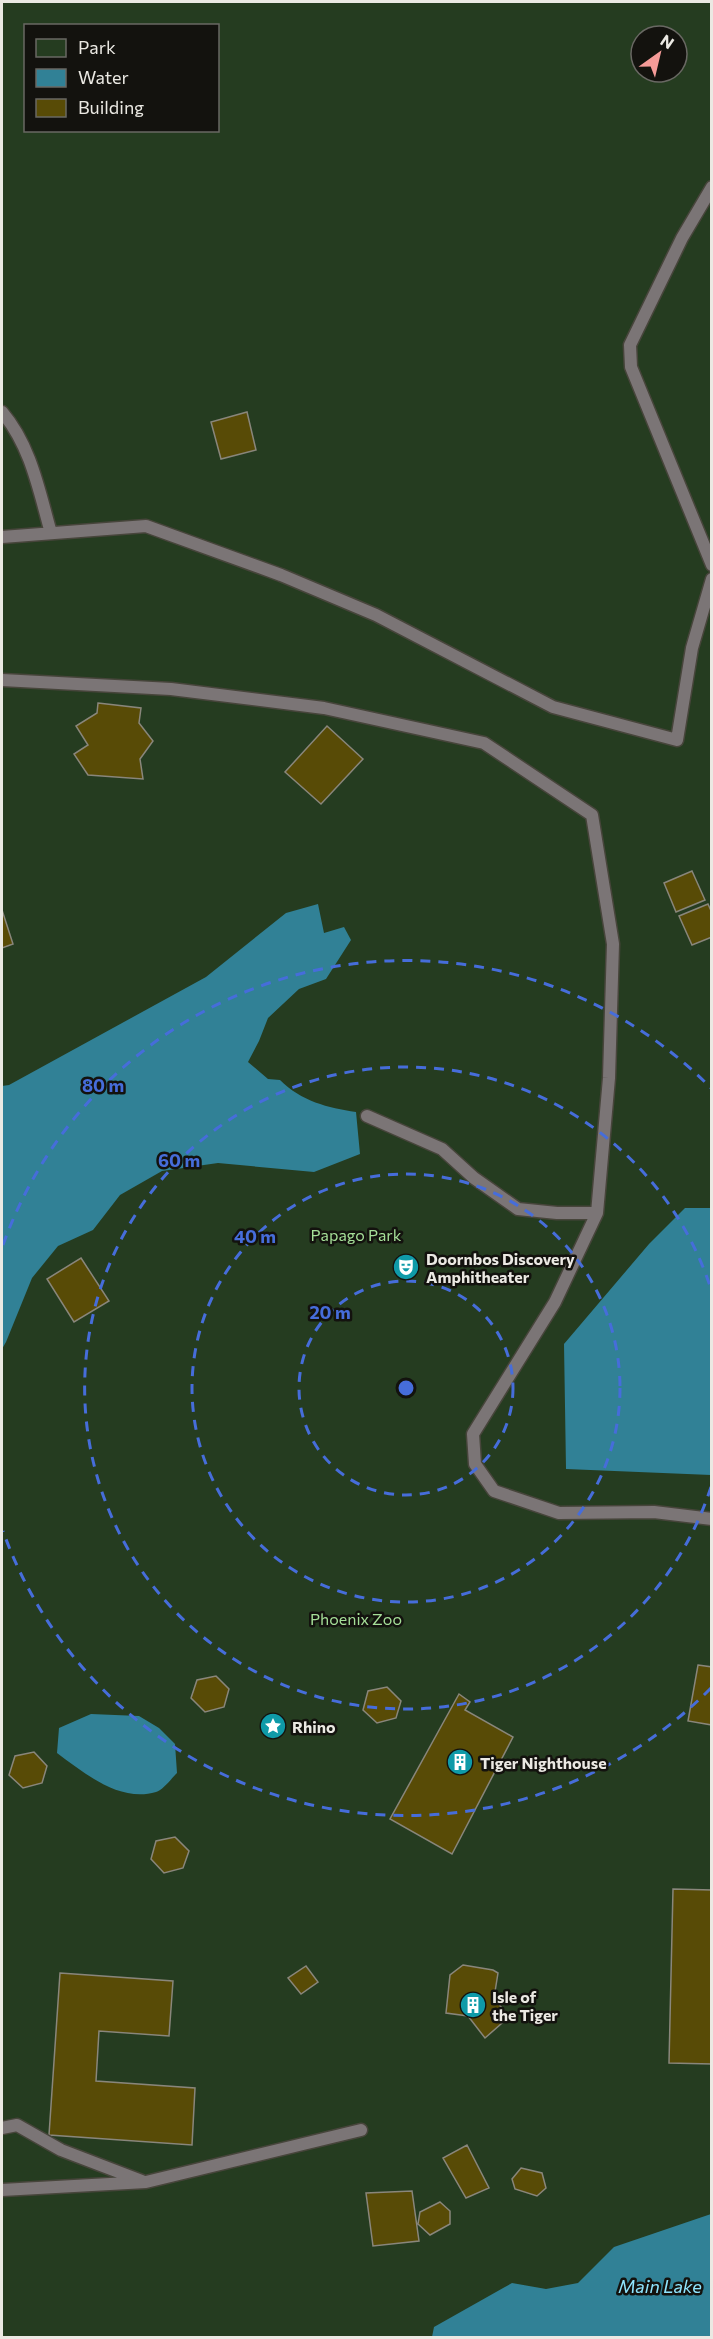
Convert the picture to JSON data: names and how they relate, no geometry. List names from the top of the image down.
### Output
{
  "water": ["Main Lake"],
  "parks": ["Papago Park", "Phoenix Zoo"],
  "places": {
    "theatre": ["Doornbos Discovery Amphitheater"],
    "place": ["Rhino"],
    "building": ["Tiger Nighthouse", "Isle of the Tiger"]
  },
  "legend": ["Park", "Water", "Building"],
  "north": "top right",
  "rings": [
    "80 m",
    "60 m",
    "40 m",
    "20 m"
  ]
}
